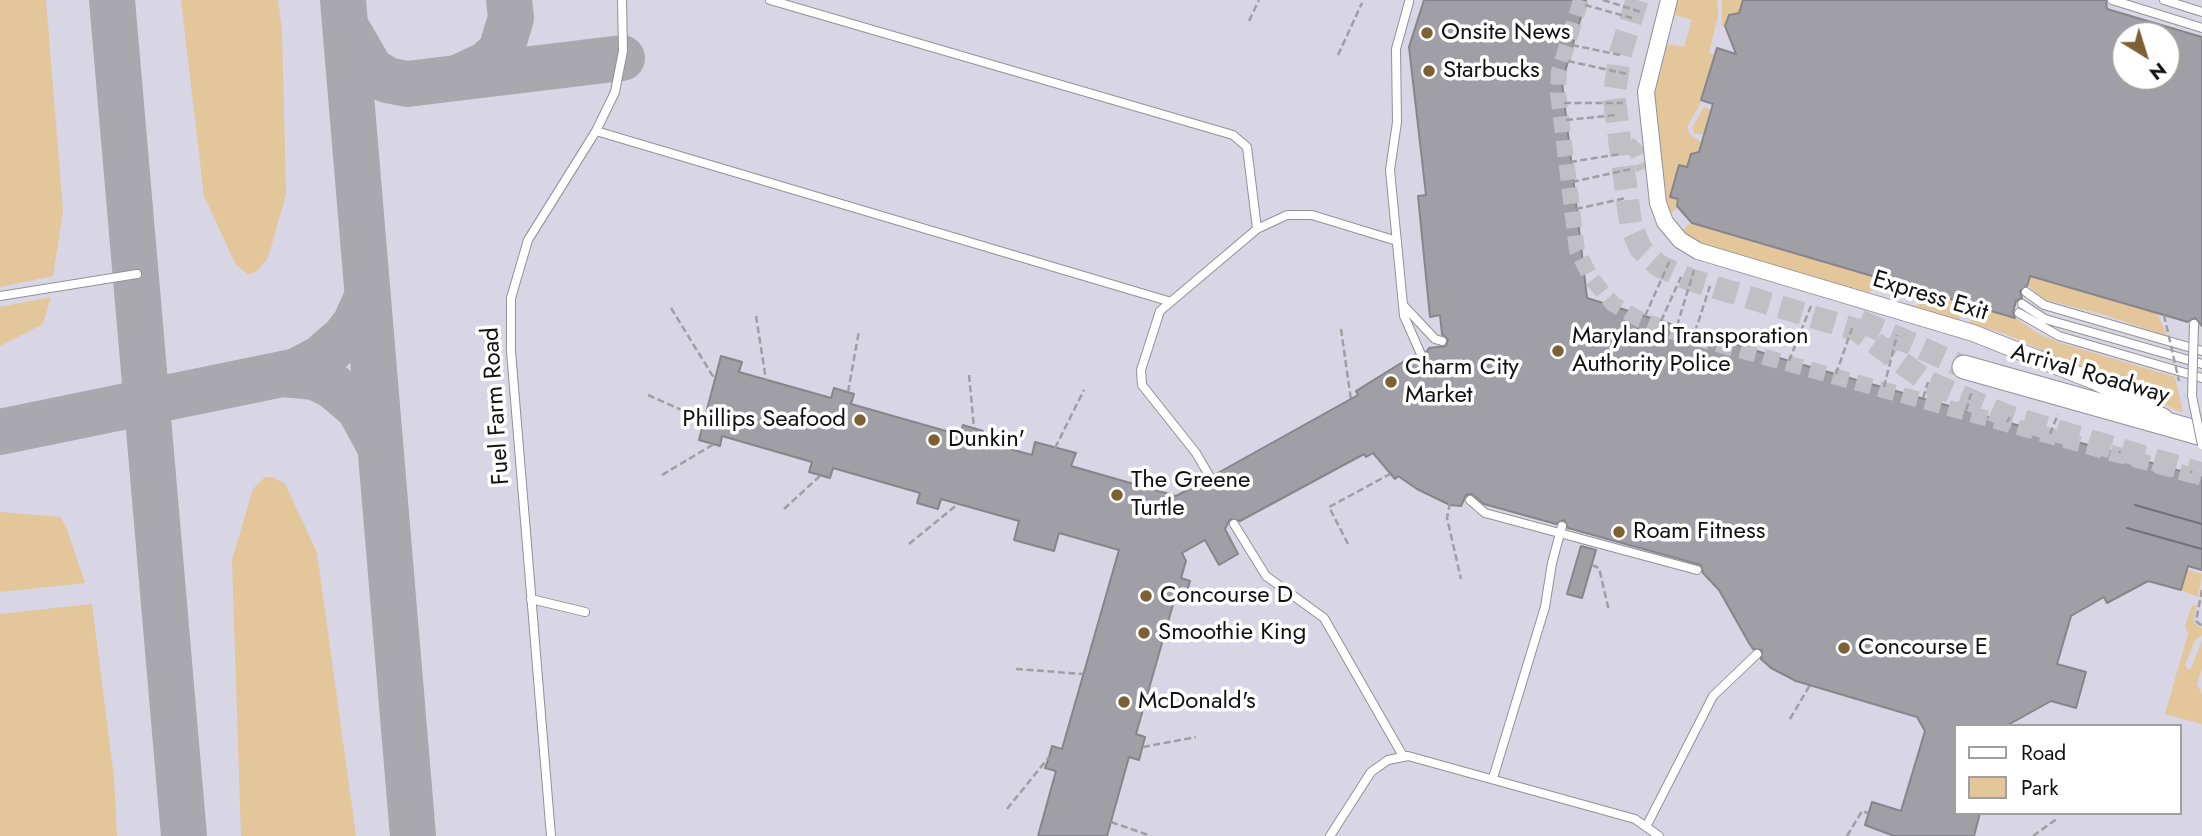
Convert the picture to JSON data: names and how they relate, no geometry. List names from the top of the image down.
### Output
{
  "streets": {
    "main road": ["Arrival Roadway"],
    "street": ["Express Exit"],
    "lane": ["Fuel Farm Road"]
  },
  "crossings": [
    ["Express Exit", "Arrival Roadway"]
  ],
  "places": [
    "Onsite News",
    "Starbucks",
    "Maryland Transporation Authority Police",
    "Charm City Market",
    "Phillips Seafood",
    "Dunkin'",
    "The Greene Turtle",
    "Roam Fitness",
    "Concourse D",
    "Smoothie King",
    "Concourse E",
    "McDonald's"
  ],
  "legend": ["Road", "Park"],
  "north": "bottom right"
}
